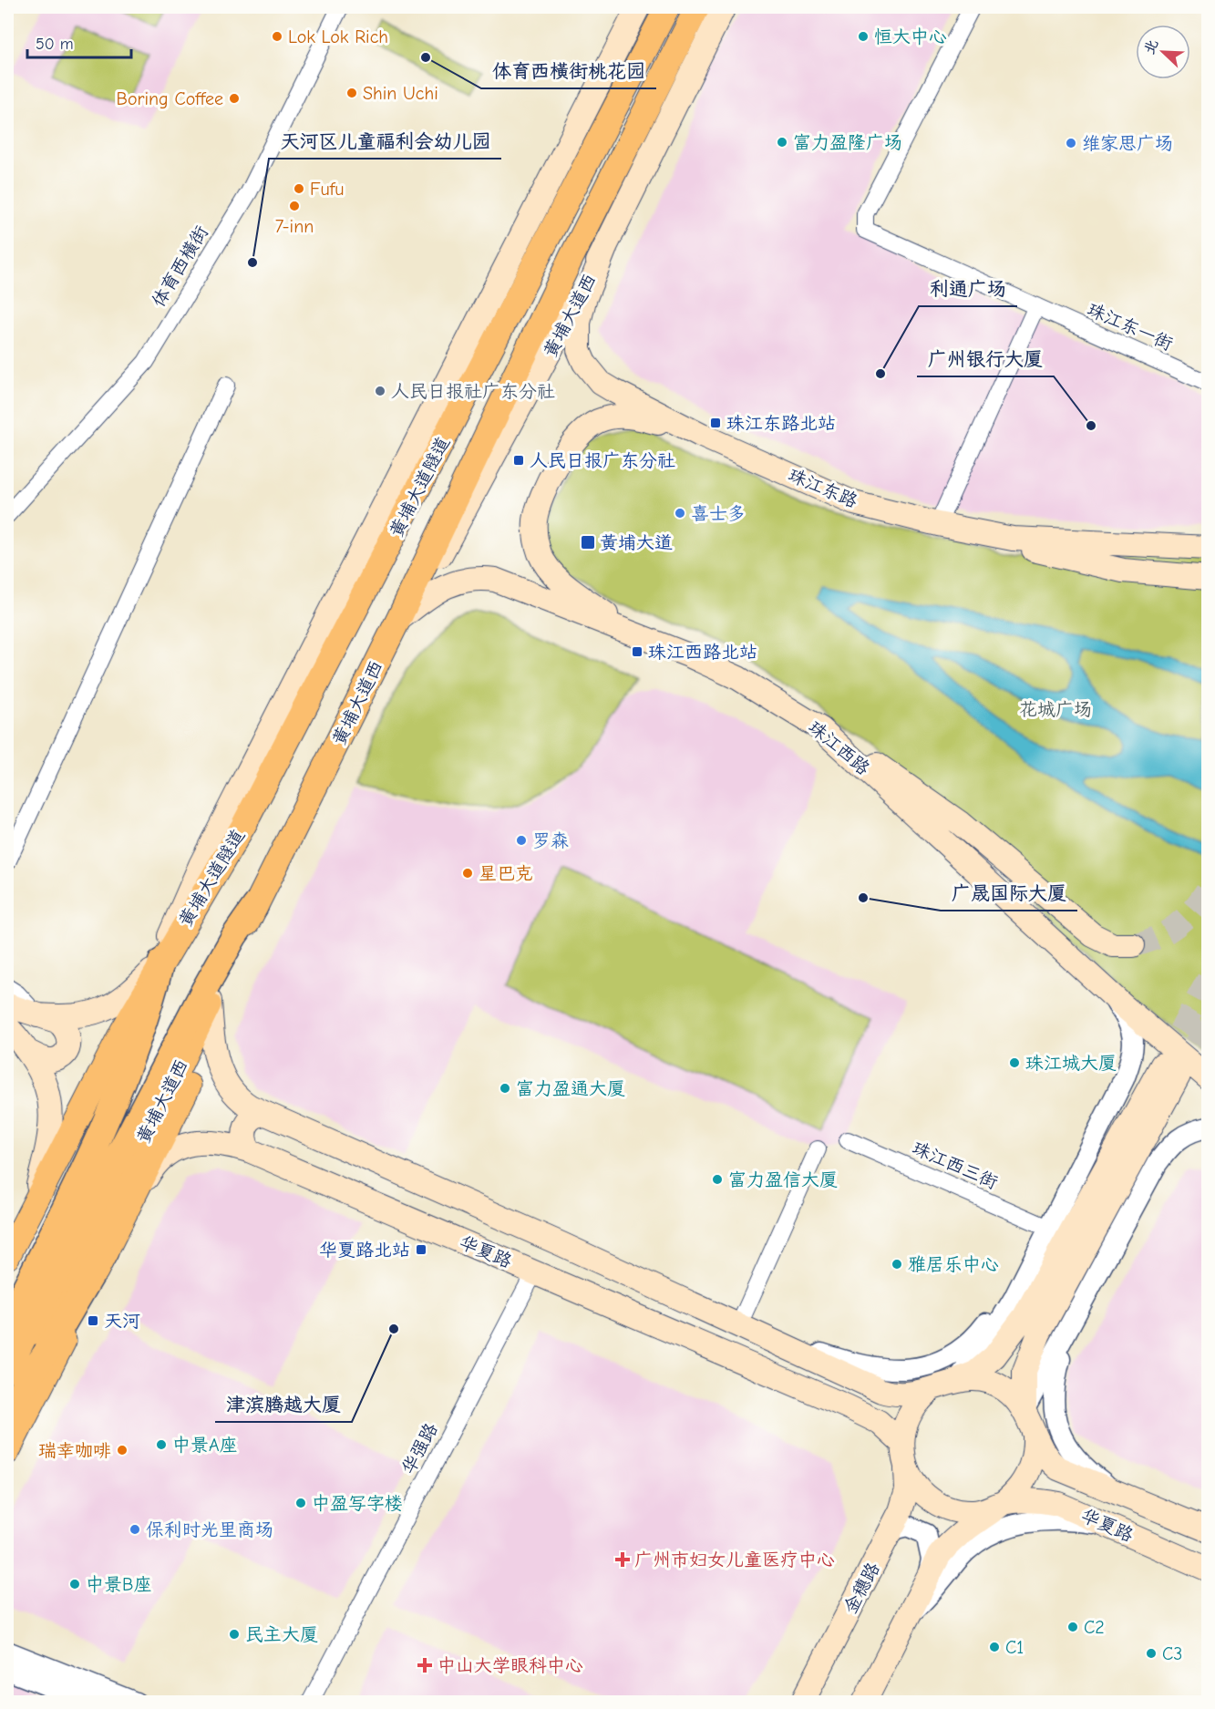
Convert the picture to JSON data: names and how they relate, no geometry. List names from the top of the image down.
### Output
{
  "streets": {
    "main road": [
      "黄埔大道西",
      "黄埔大道隧道",
      "珠江东路",
      "珠江西路",
      "华夏路",
      "金穗路"
    ],
    "street": [
      "体育西横街",
      "珠江东一街",
      "珠江西三街",
      "华强路"
    ]
  },
  "crossings": [
    ["黄埔大道西", "黄埔大道隧道"],
    ["黄埔大道西", "珠江东路"],
    ["黄埔大道西", "珠江西路"],
    ["黄埔大道西", "华夏路"],
    ["黄埔大道隧道", "珠江西路"],
    ["华夏路", "华强路"],
    ["华夏路", "金穗路"]
  ],
  "parks": ["花城广场"],
  "places": {
    "other": [
      "Lok Lok Rich",
      "恒大中心",
      "体育西横街桃花园",
      "Shin Uchi",
      "Boring Coffee",
      "富力盈隆广场",
      "维家思广场",
      "Fufu",
      "7-inn",
      "天河区儿童福利会幼儿园",
      "利通广场",
      "人民日报社广东分社",
      "广州银行大厦",
      "喜士多",
      "罗森",
      "星巴克",
      "广晟国际大厦",
      "珠江城大厦",
      "富力盈通大厦",
      "富力盈信大厦",
      "雅居乐中心",
      "津滨腾越大厦",
      "中景A座",
      "瑞幸咖啡",
      "中盈写字楼",
      "保利时光里商场",
      "中景B座",
      "C2",
      "民主大厦",
      "C1",
      "C3"
    ],
    "transit": [
      "珠江东路北站",
      "人民日报广东分社",
      "黄埔大道",
      "珠江西路北站",
      "华夏路北站",
      "天河"
    ],
    "health": ["广州市妇女儿童医疗中心", "中山大学眼科中心"]
  },
  "scale_bar": "50 m",
  "north": "top left"
}
